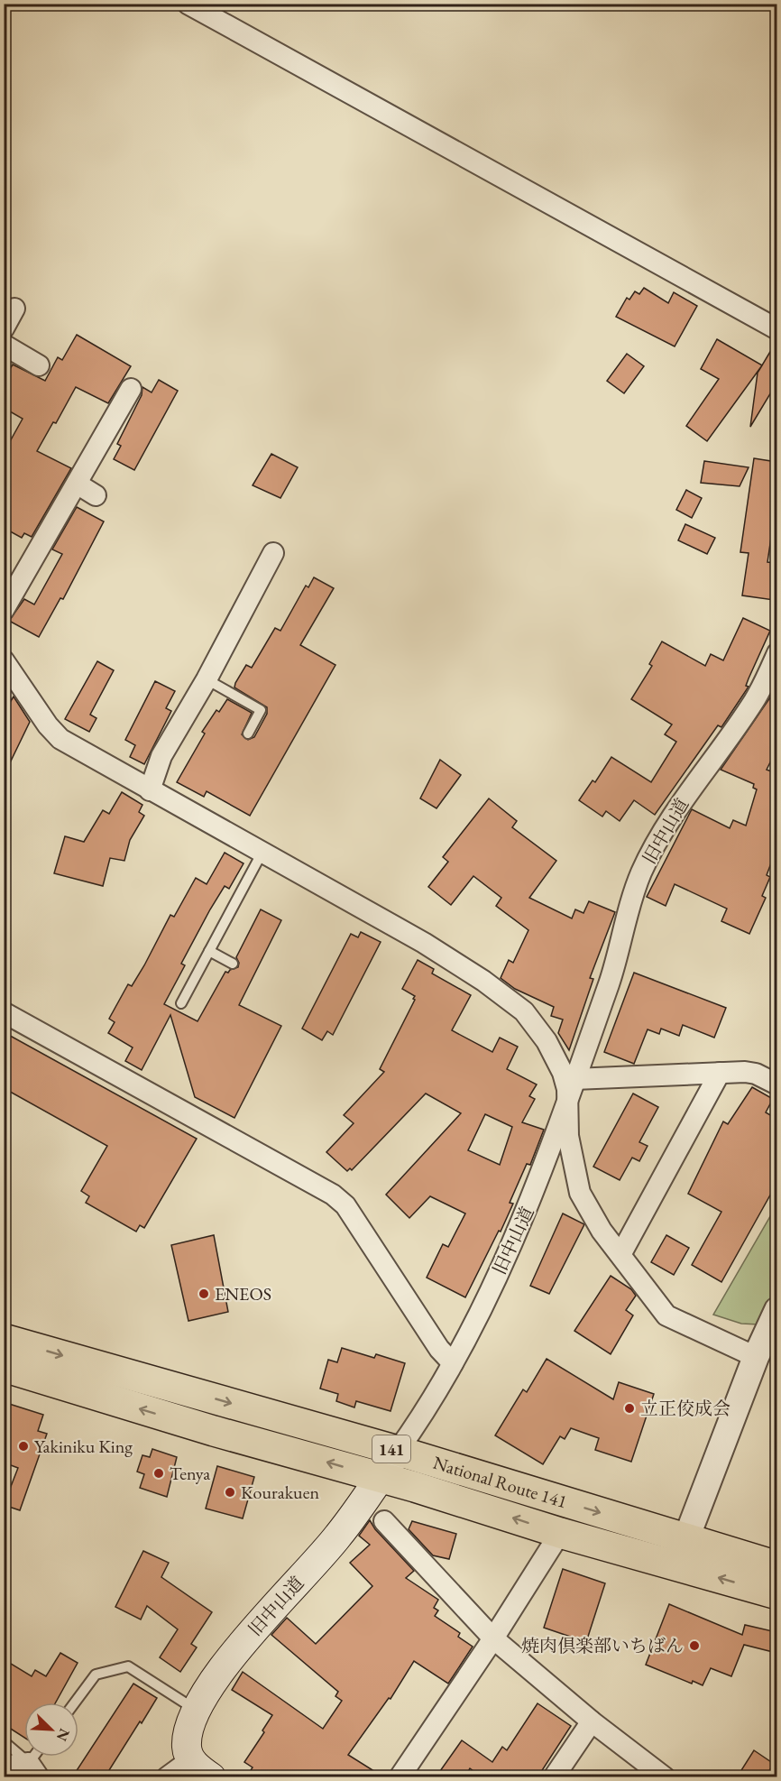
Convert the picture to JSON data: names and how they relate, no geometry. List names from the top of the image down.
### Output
{
  "streets": {
    "highway": ["141", "National Route 141"],
    "main road": ["旧中山道"]
  },
  "crossings": [
    ["旧中山道", "National Route 141"]
  ],
  "places": [
    "ENEOS",
    "立正佼成会",
    "Yakiniku King",
    "Tenya",
    "Kourakuen",
    "焼肉倶楽部いちばん"
  ],
  "north": "bottom right"
}
